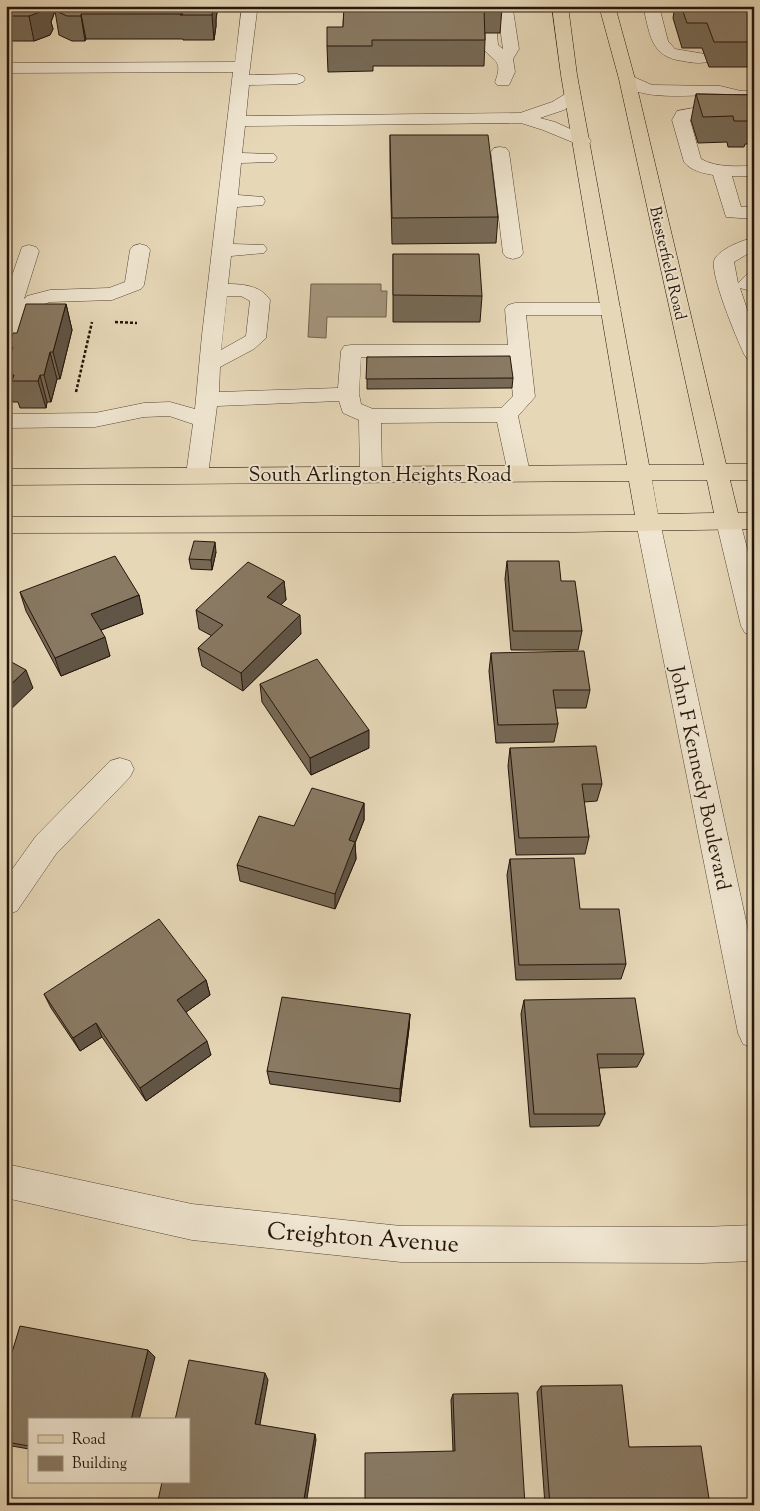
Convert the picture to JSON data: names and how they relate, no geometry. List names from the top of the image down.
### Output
{
  "streets": {
    "main road": ["Biesterfield Road", "South Arlington Heights Road"],
    "street": ["John F Kennedy Boulevard", "Creighton Avenue"]
  },
  "crossings": [
    ["Biesterfield Road", "South Arlington Heights Road"]
  ],
  "legend": ["Road", "Building"]
}
